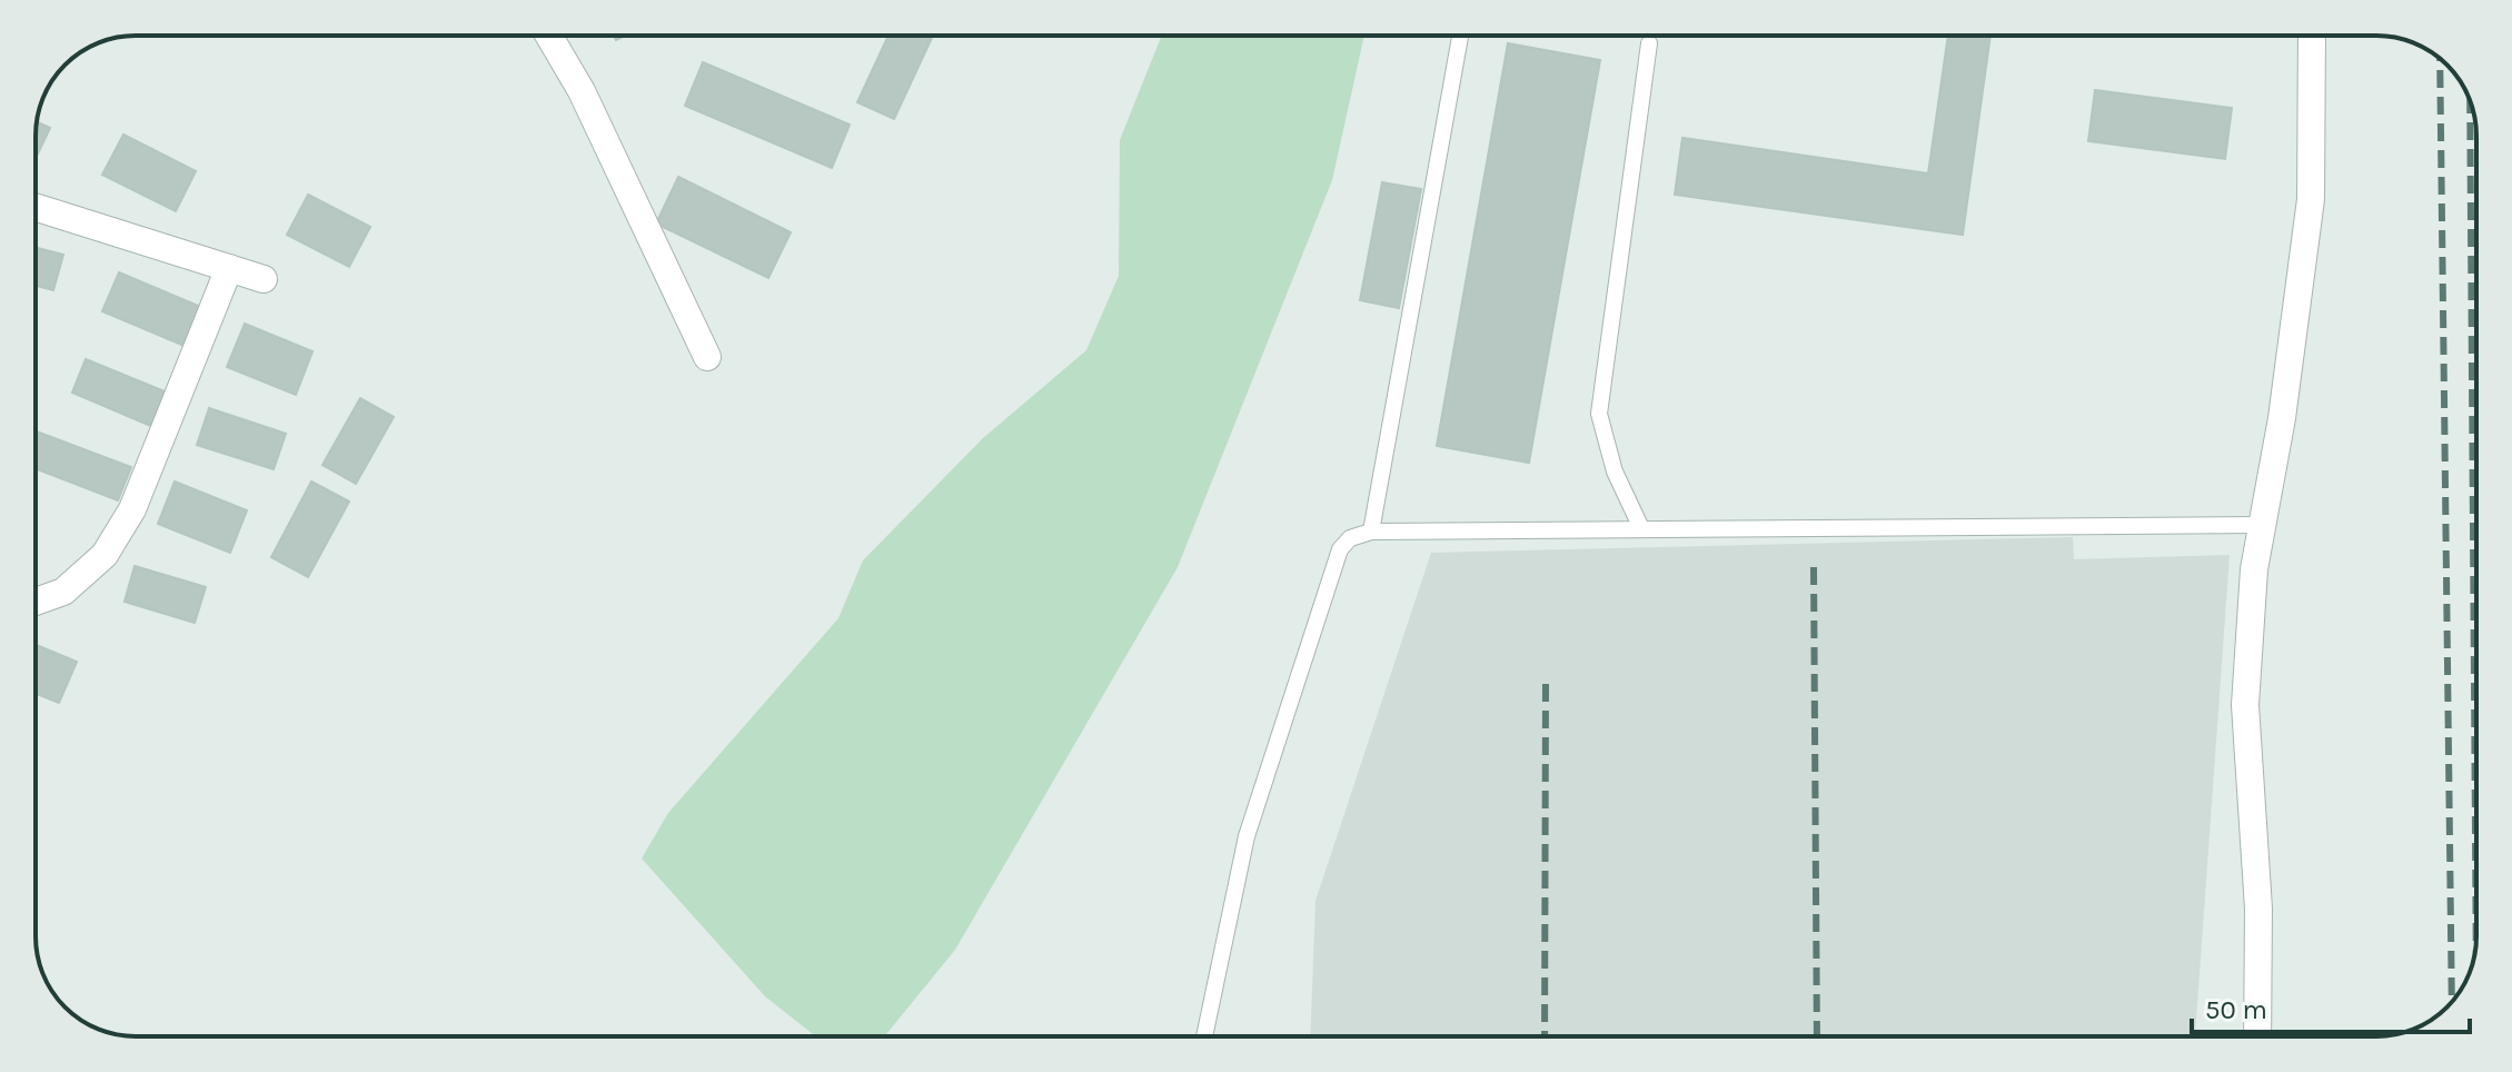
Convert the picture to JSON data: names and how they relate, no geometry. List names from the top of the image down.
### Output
{
  "scale_bar": "50 m"
}
